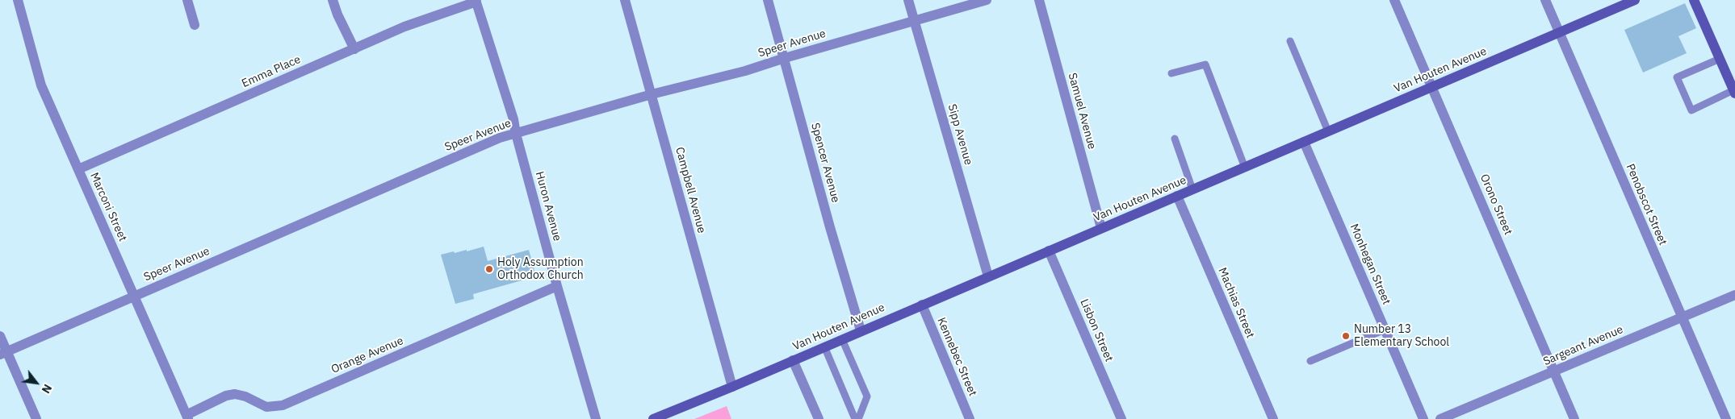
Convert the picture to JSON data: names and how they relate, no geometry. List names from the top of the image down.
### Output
{
  "streets": {
    "main road": ["Van Houten Avenue"],
    "street": [
      "Speer Avenue",
      "Emma Place",
      "Samuel Avenue",
      "Sipp Avenue",
      "Spencer Avenue",
      "Campbell Avenue",
      "Orono Street",
      "Penobscot Street",
      "Huron Avenue",
      "Marconi Street",
      "Monhegan Street",
      "Machias Street",
      "Lisbon Street",
      "Sargeant Avenue",
      "Orange Avenue",
      "Kennebec Street"
    ]
  },
  "crossings": [
    ["Speer Avenue", "Sipp Avenue"],
    ["Speer Avenue", "Spencer Avenue"],
    ["Speer Avenue", "Campbell Avenue"],
    ["Speer Avenue", "Huron Avenue"],
    ["Speer Avenue", "Marconi Street"],
    ["Van Houten Avenue", "Samuel Avenue"],
    ["Van Houten Avenue", "Sipp Avenue"],
    ["Van Houten Avenue", "Spencer Avenue"],
    ["Van Houten Avenue", "Campbell Avenue"],
    ["Van Houten Avenue", "Orono Street"],
    ["Van Houten Avenue", "Penobscot Street"],
    ["Van Houten Avenue", "Monhegan Street"],
    ["Van Houten Avenue", "Machias Street"],
    ["Van Houten Avenue", "Lisbon Street"],
    ["Van Houten Avenue", "Kennebec Street"],
    ["Emma Place", "Huron Avenue"],
    ["Emma Place", "Marconi Street"],
    ["Orono Street", "Sargeant Avenue"],
    ["Penobscot Street", "Sargeant Avenue"],
    ["Huron Avenue", "Orange Avenue"],
    ["Marconi Street", "Orange Avenue"]
  ],
  "places": ["Holy Assumption Orthodox Church", "Number 13 Elementary School"],
  "north": "bottom right"
}
